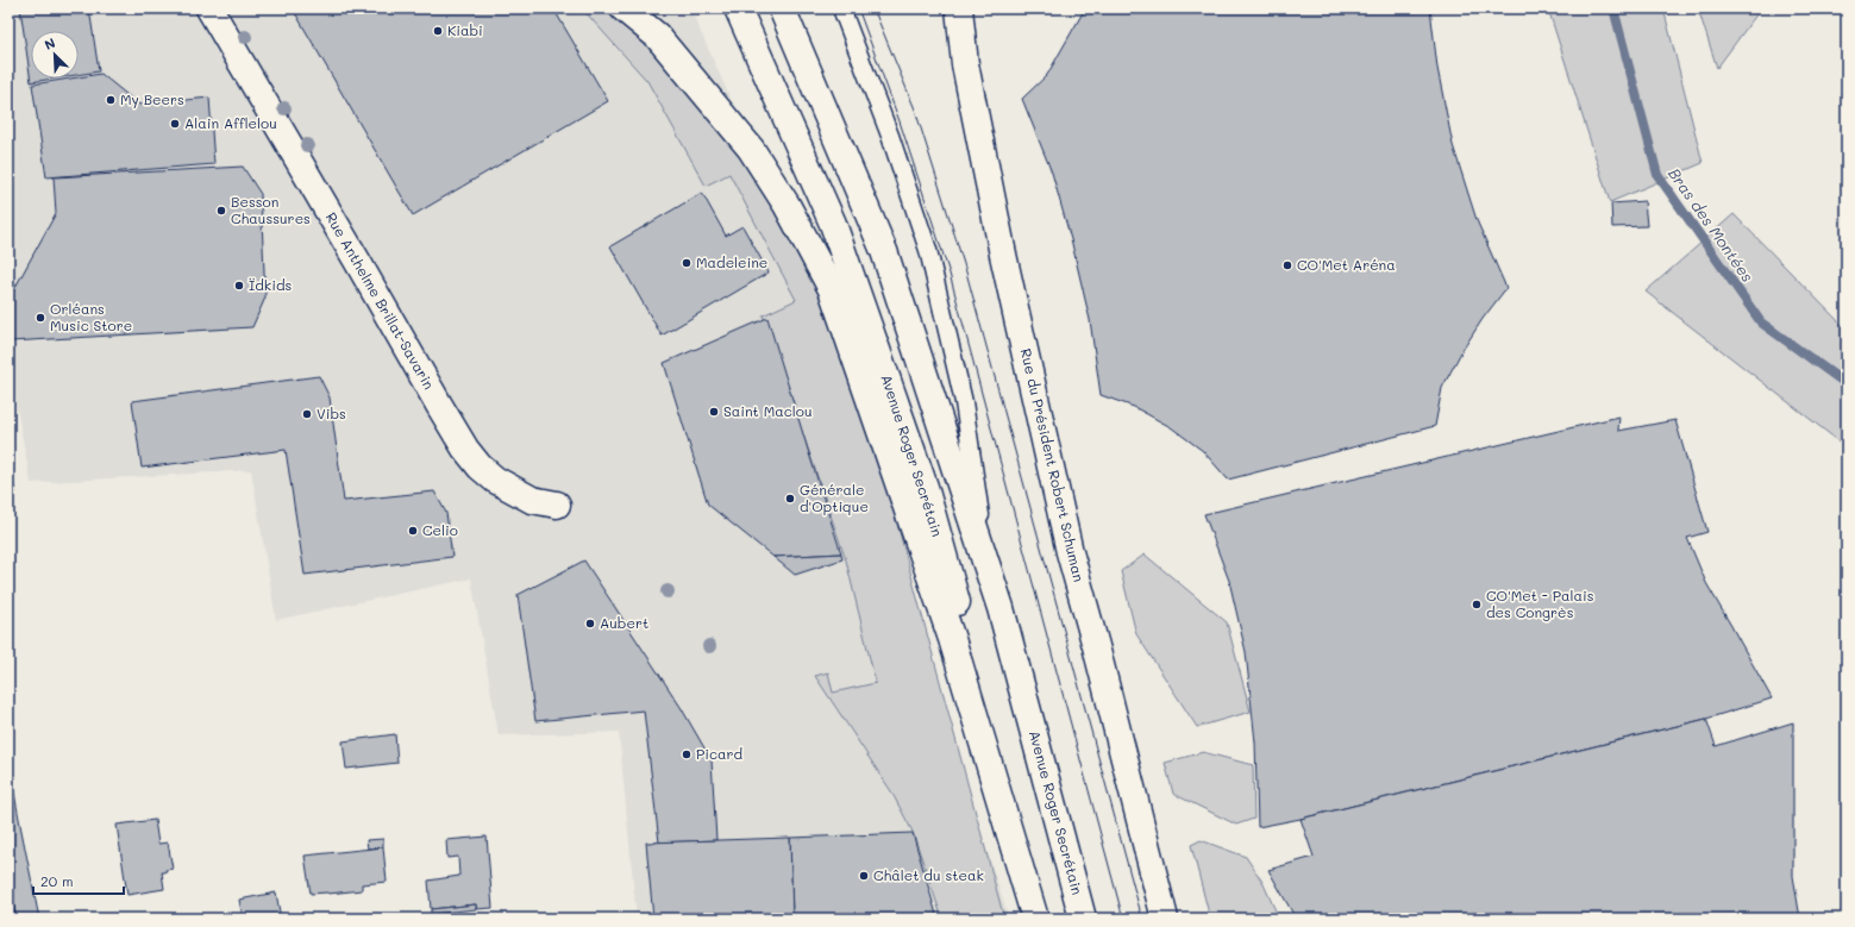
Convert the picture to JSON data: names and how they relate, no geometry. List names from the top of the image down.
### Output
{
  "streets": {
    "main road": ["Rue Anthelme Brillat-Savarin", "Avenue Roger Secrétain", "Rue du Président Robert Schuman"]
  },
  "water": ["Bras des Montées"],
  "places": [
    "Kiabi",
    "My Beers",
    "Alain Afflelou",
    "Besson Chaussures",
    "Madeleine",
    "CO'Met Aréna",
    "Ïdkids",
    "Orléans Music Store",
    "Saint Maclou",
    "Vibs",
    "Générale d'Optique",
    "Celio",
    "CO'Met - Palais des Congrès",
    "Aubert",
    "Picard",
    "Châlet du steak"
  ],
  "scale_bar": "20 m",
  "north": "top left"
}
